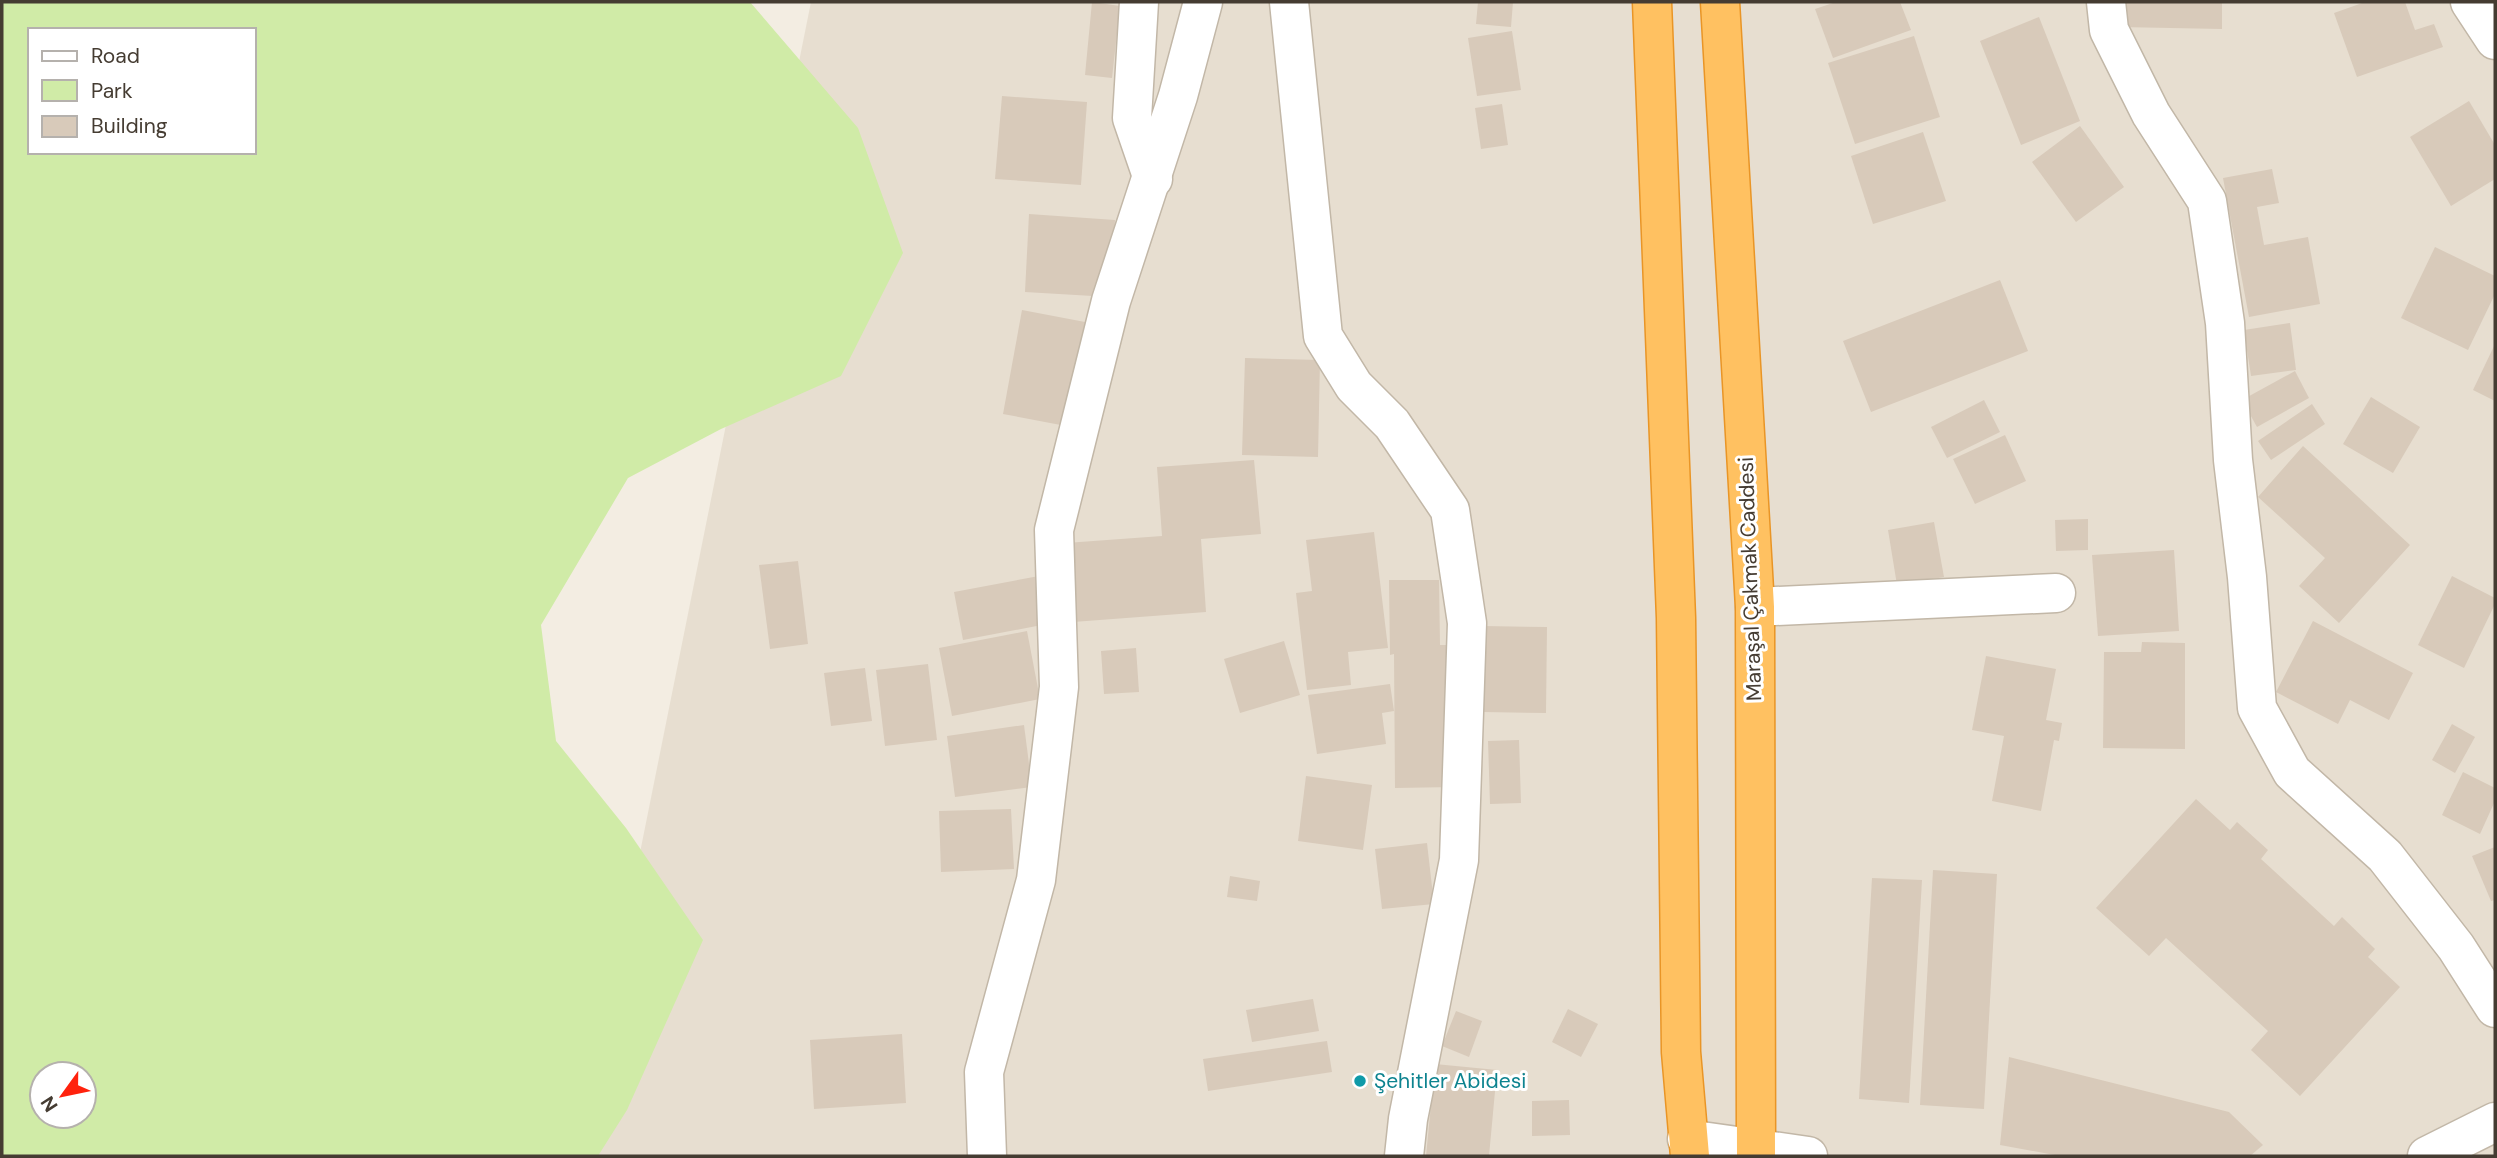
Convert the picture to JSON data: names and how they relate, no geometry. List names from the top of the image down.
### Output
{
  "streets": {
    "highway": ["Maraşal Çakmak Caddesi"]
  },
  "places": ["Şehitler Abidesi"],
  "legend": ["Road", "Park", "Building"],
  "north": "bottom left"
}
